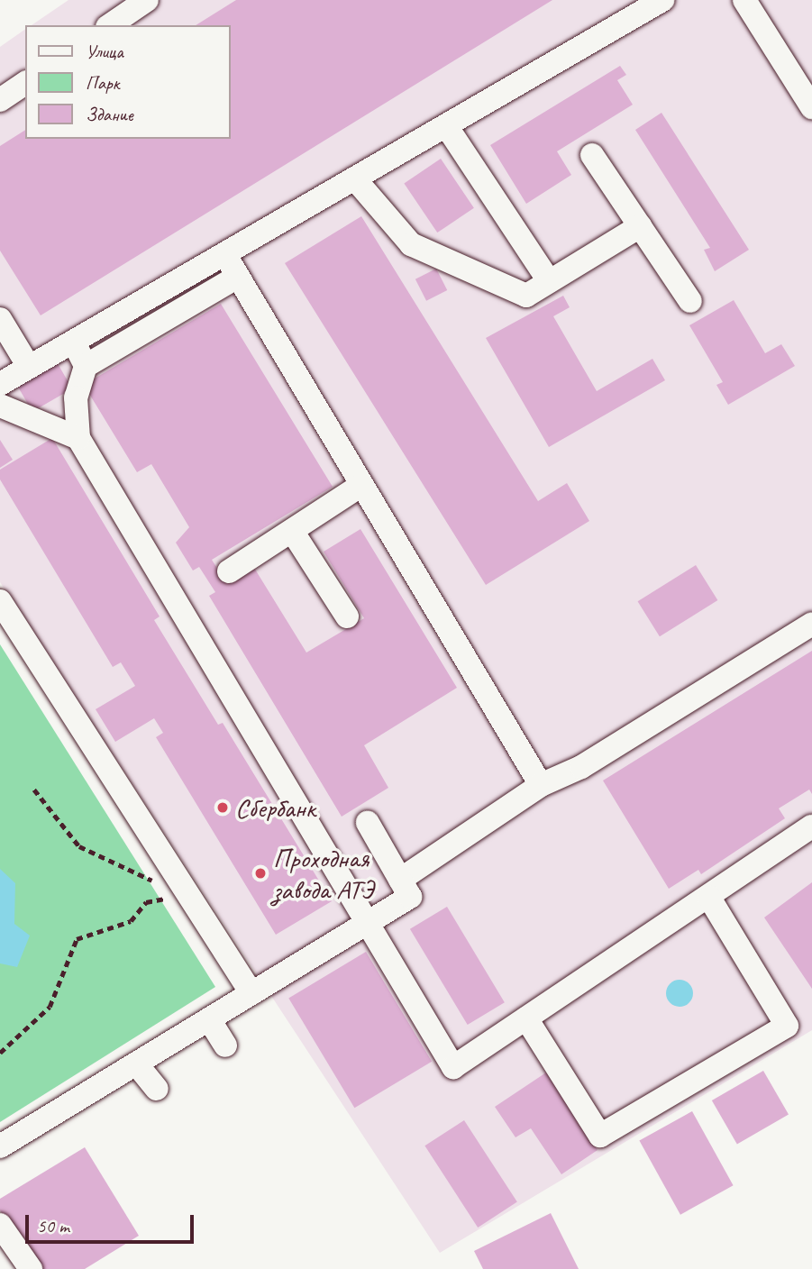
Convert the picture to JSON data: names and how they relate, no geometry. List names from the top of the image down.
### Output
{
  "places": ["Сбербанк", "Проходная завода АТЭ"],
  "legend": ["Улица", "Парк", "Здание"],
  "scale_bar": "50 m"
}
